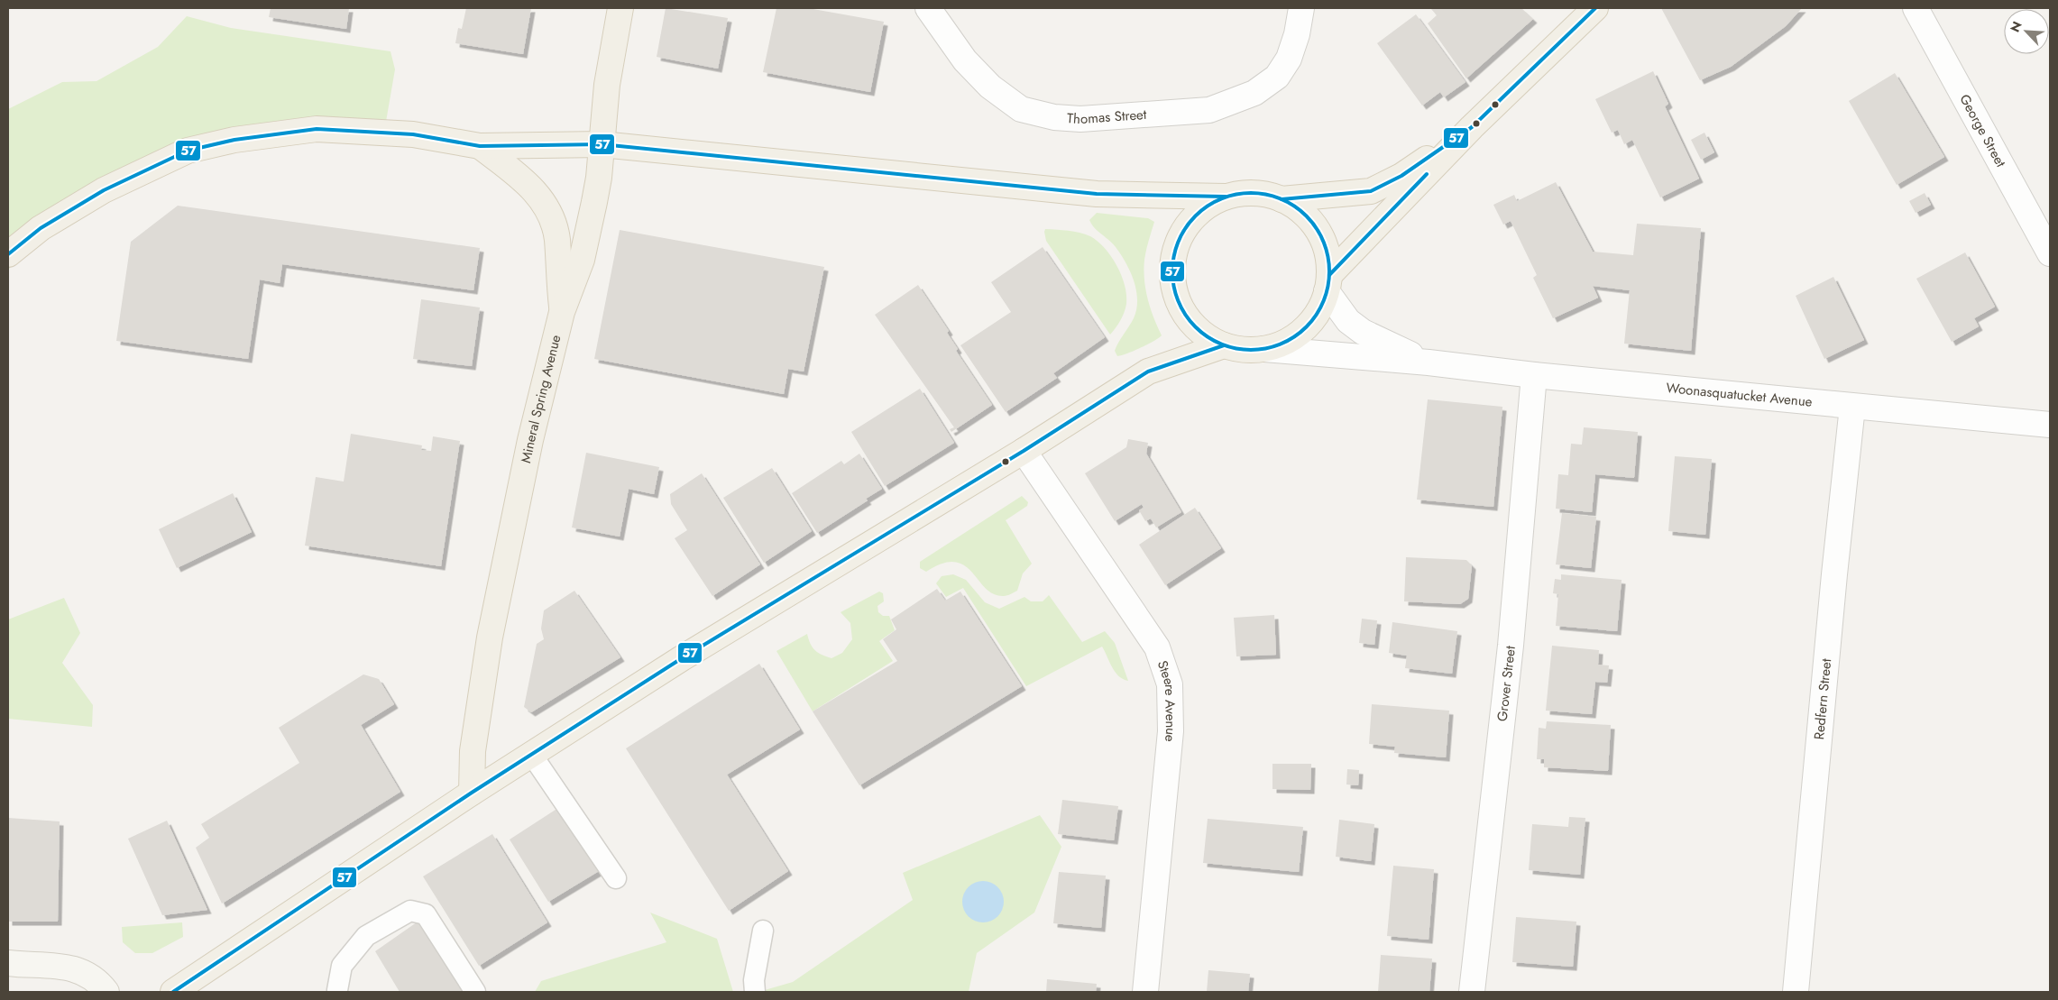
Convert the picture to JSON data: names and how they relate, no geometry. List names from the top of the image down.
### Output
{
  "streets": {
    "main road": ["Mineral Spring Avenue"],
    "street": [
      "Thomas Street",
      "George Street",
      "Woonasquatucket Avenue",
      "Grover Street",
      "Redfern Street",
      "Steere Avenue"
    ]
  },
  "crossings": [
    ["Woonasquatucket Avenue", "Grover Street"],
    ["Woonasquatucket Avenue", "Redfern Street"]
  ],
  "lines": ["transit line 57"],
  "north": "top left"
}
